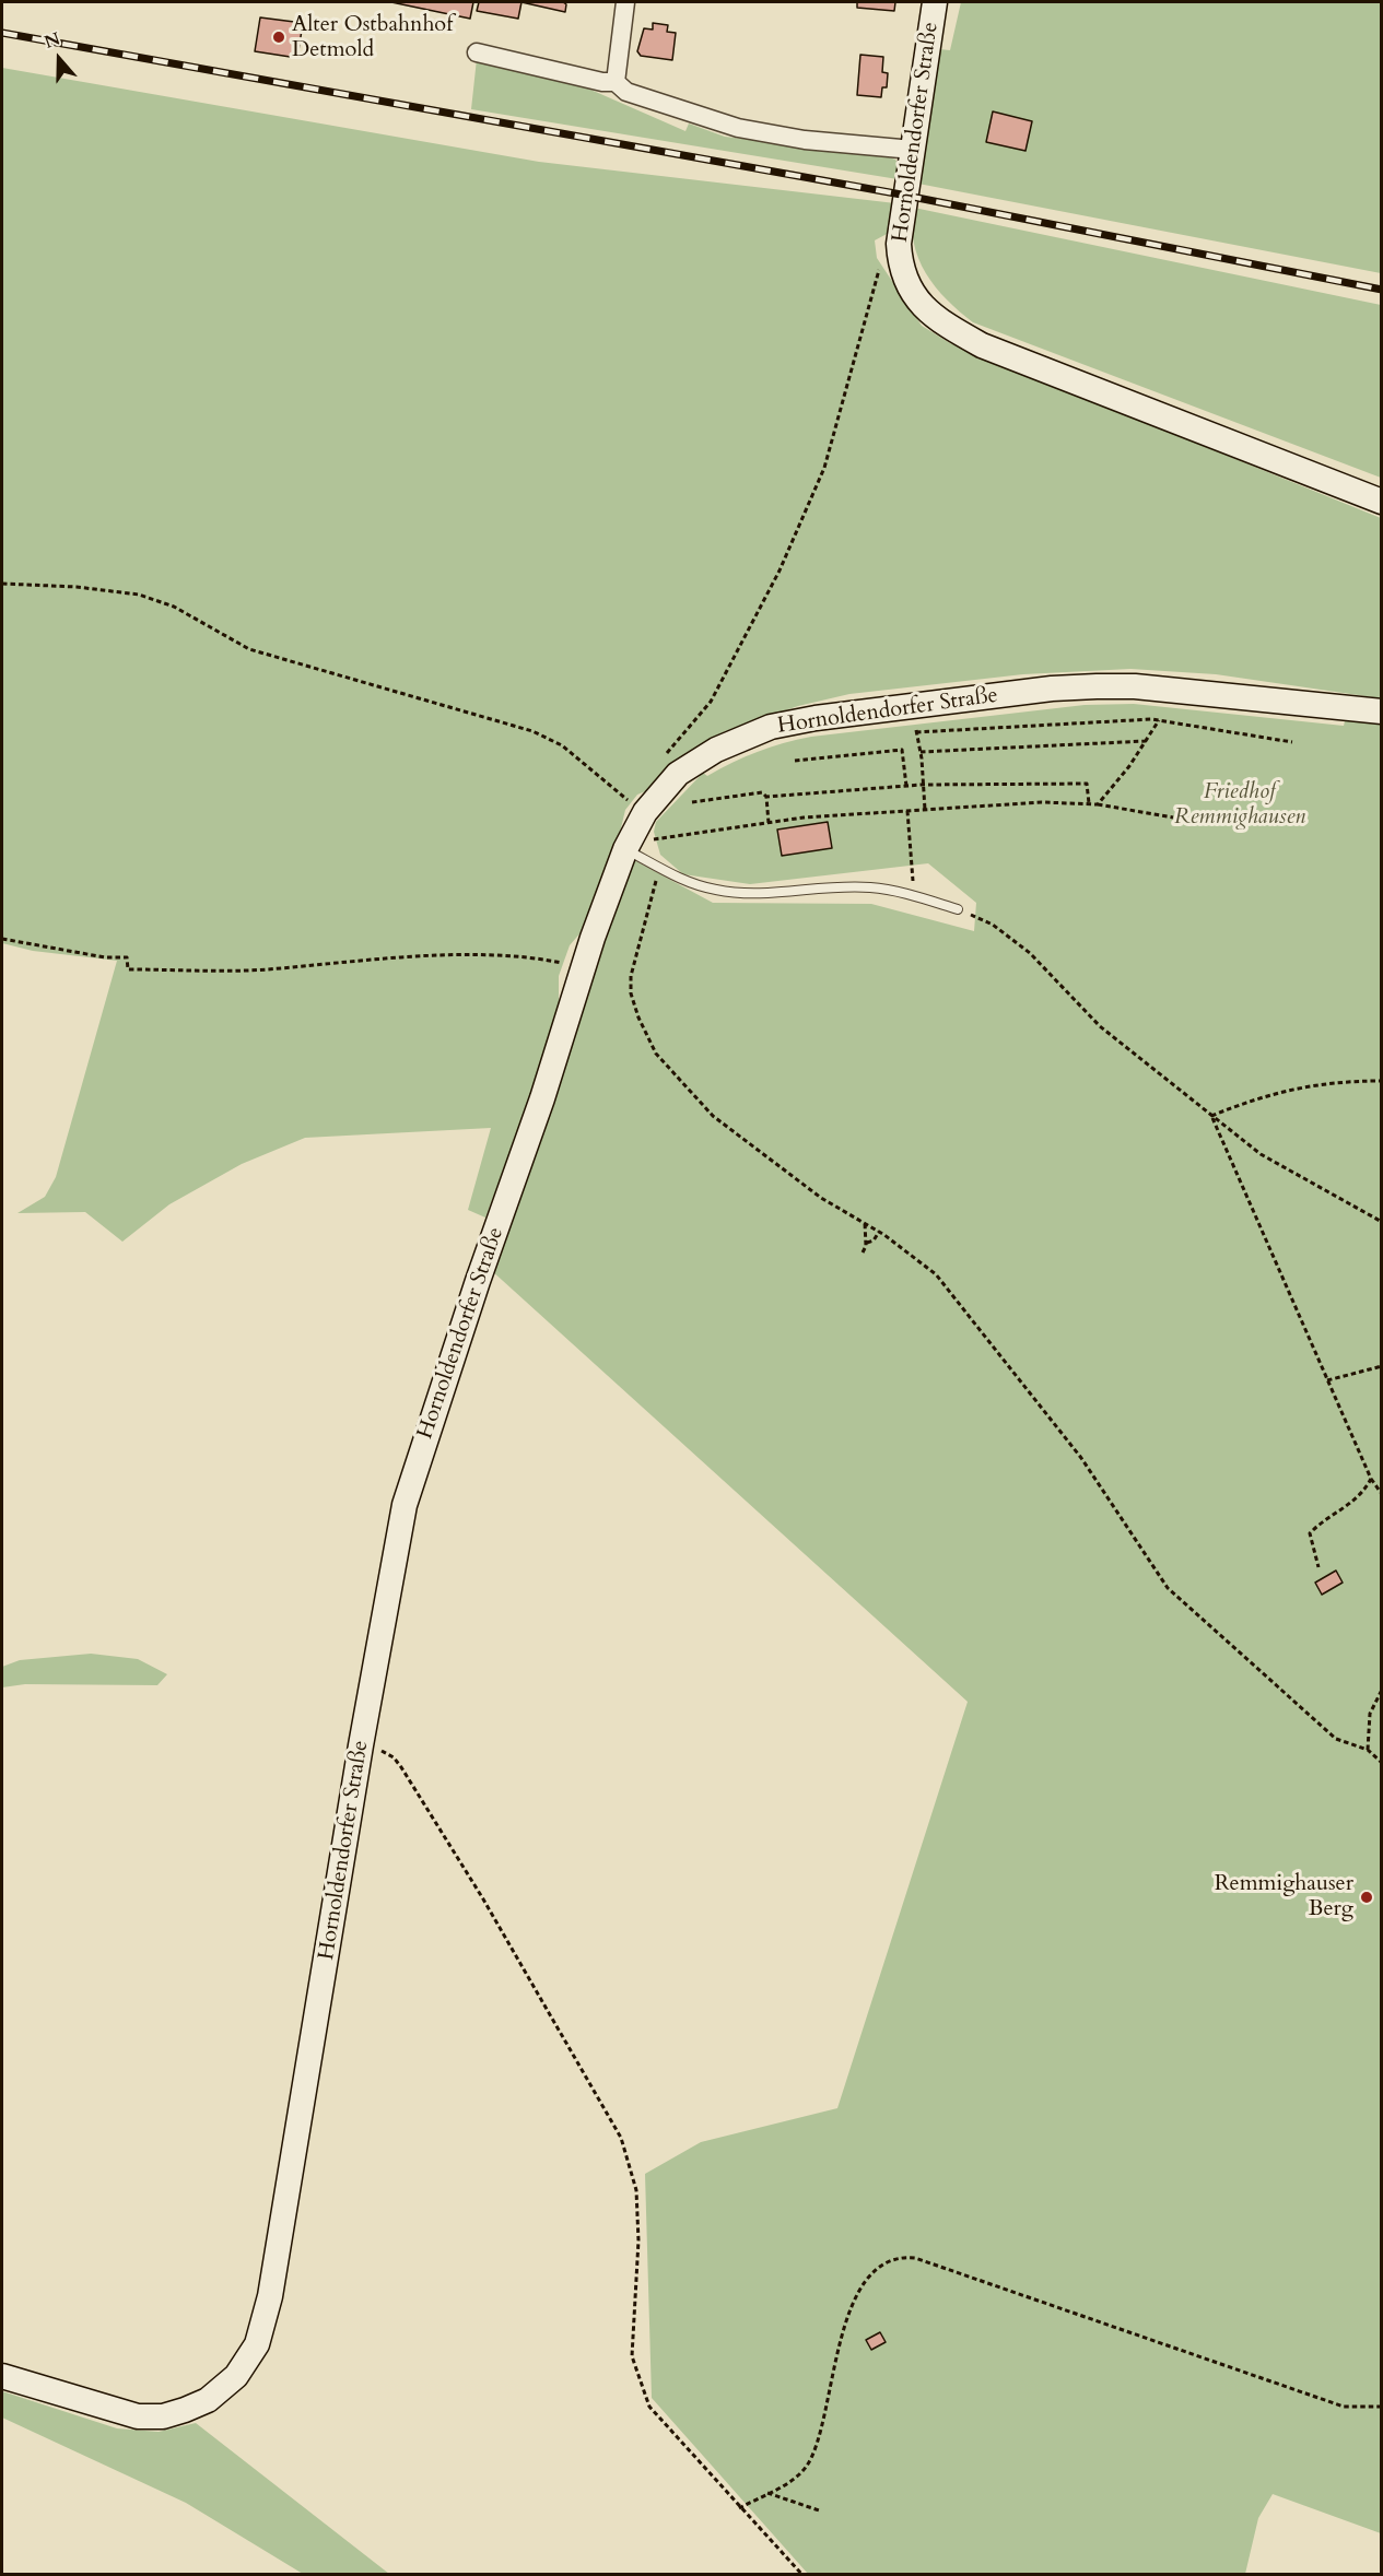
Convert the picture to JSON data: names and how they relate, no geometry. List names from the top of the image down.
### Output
{
  "streets": {
    "street": ["Hornoldendorfer Straße"]
  },
  "parks": ["Friedhof Remmighausen"],
  "places": ["Alter Ostbahnhof Detmold", "Remmighauser Berg"],
  "north": "top"
}
